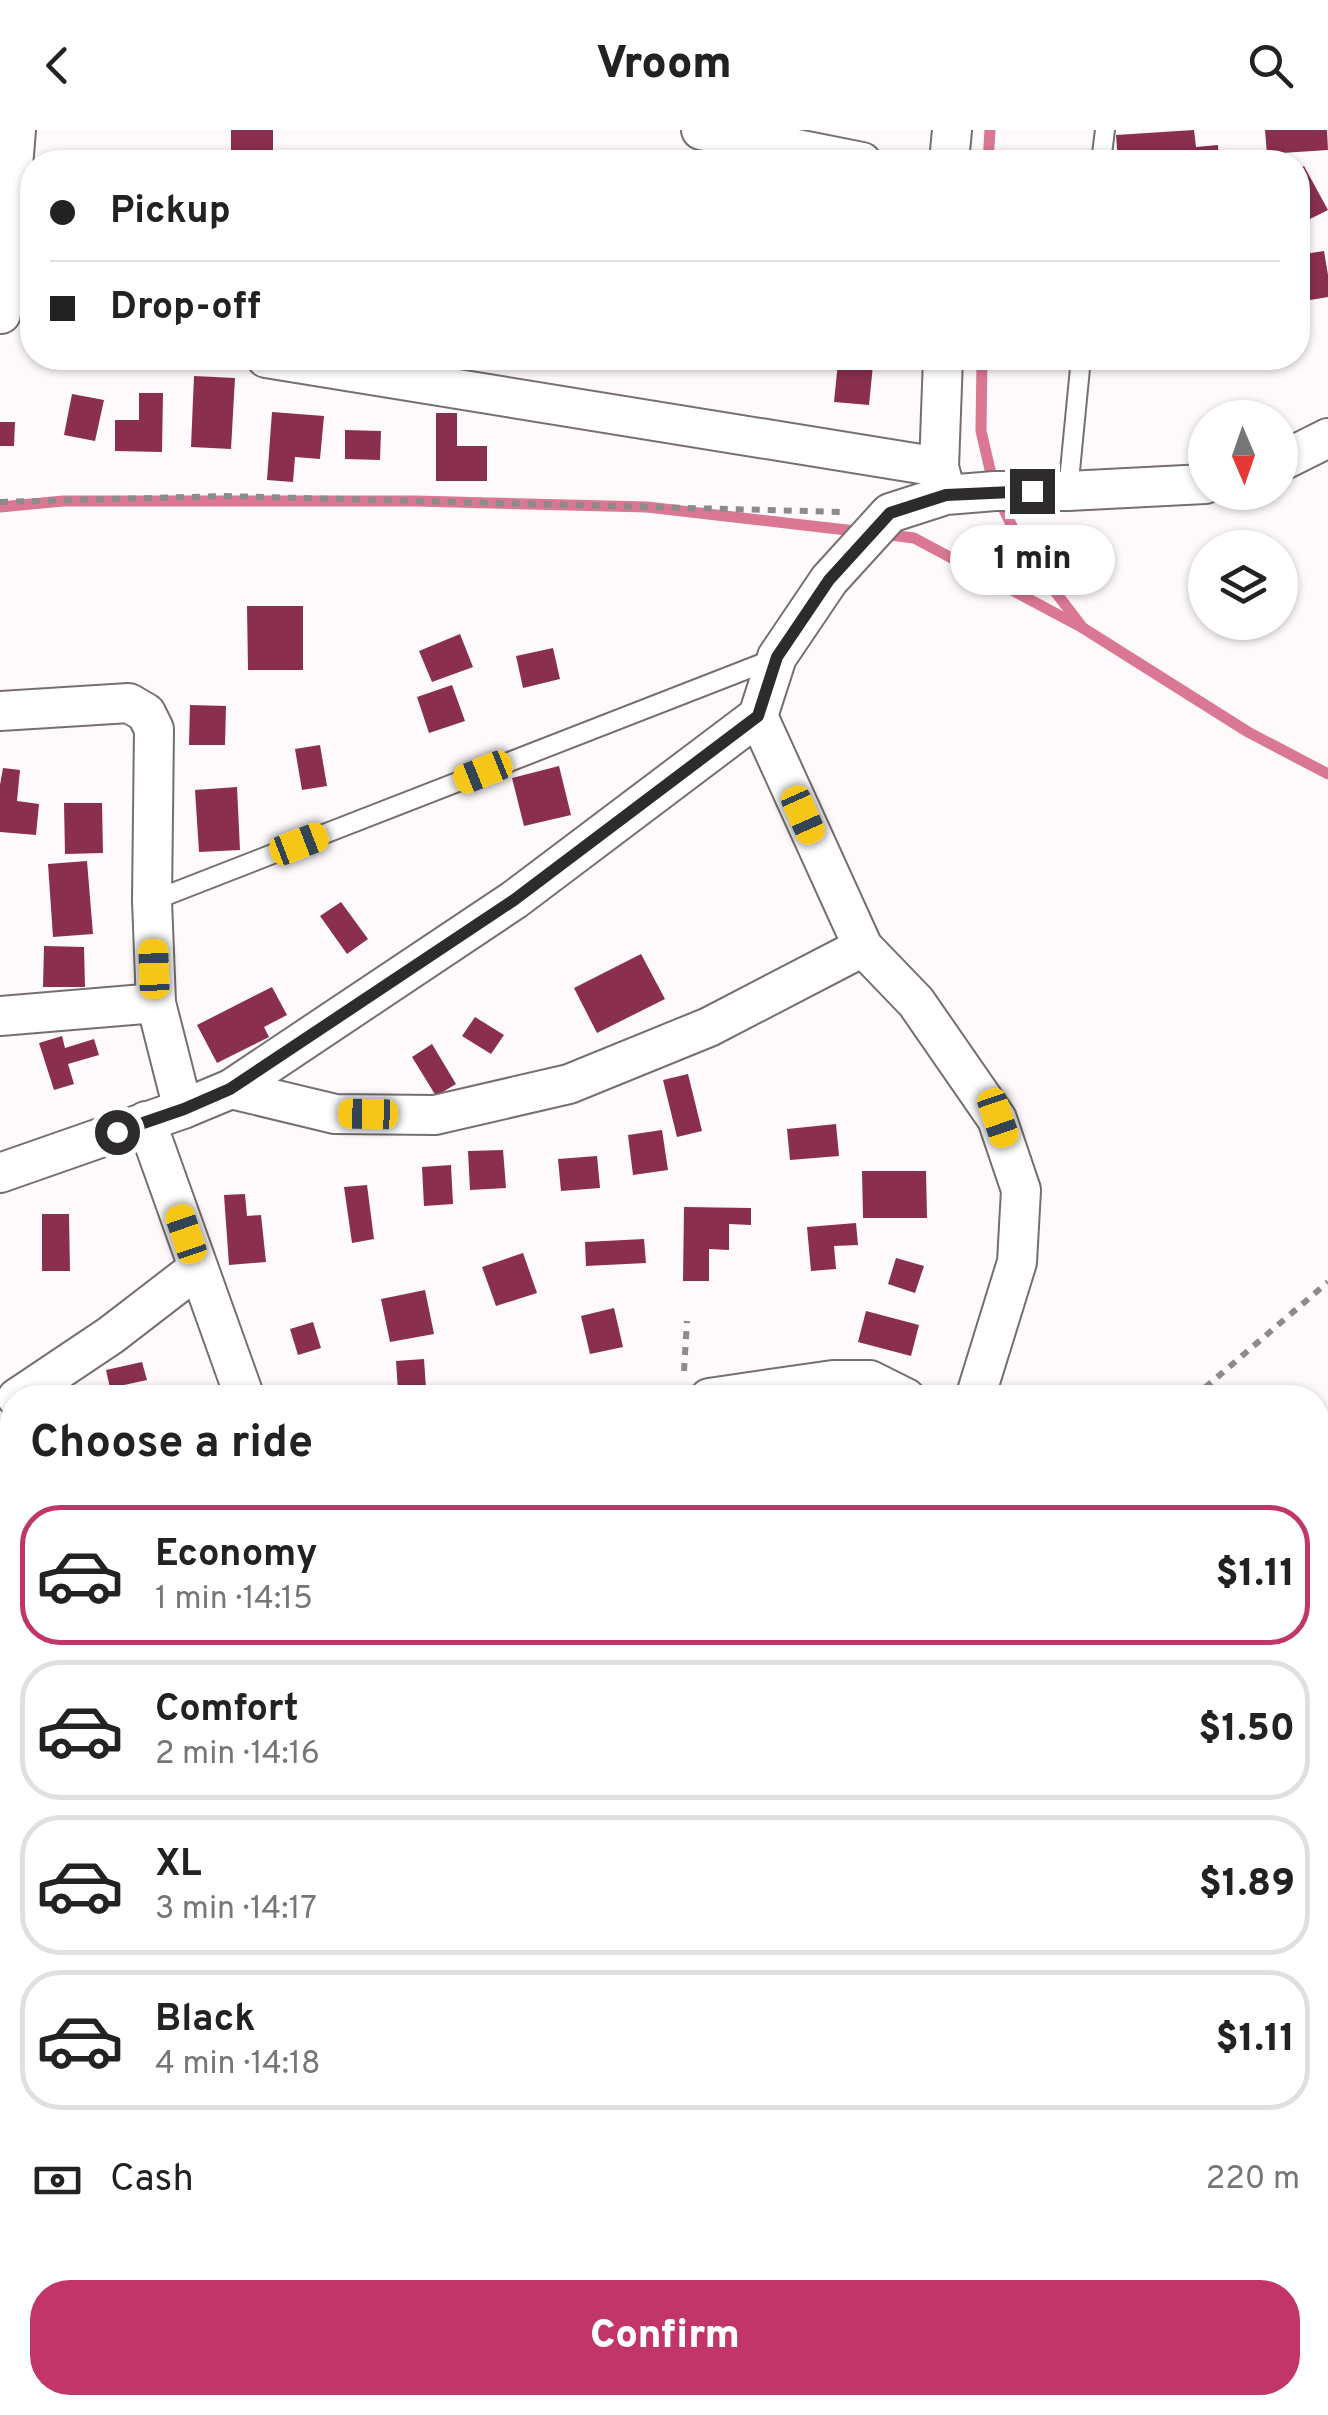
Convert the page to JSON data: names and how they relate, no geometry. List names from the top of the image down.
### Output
{
  "north": "bottom",
  "page": {
    "header": "Vroom",
    "banner": ["Pickup", "Drop-off"],
    "bubble": "1 min",
    "heading": "Choose a ride",
    "list": [
      {
        "name": "Economy",
        "note": "1 min · 14:15",
        "value": "$1.11"
      },
      {
        "name": "Comfort",
        "note": "2 min · 14:16",
        "value": "$1.50"
      },
      {
        "name": "XL",
        "note": "3 min · 14:17",
        "value": "$1.89"
      },
      {
        "name": "Black",
        "note": "4 min · 14:18",
        "value": "$1.11"
      }
    ],
    "pay": ["Cash", "220 m"],
    "buttons": "Confirm"
  }
}
